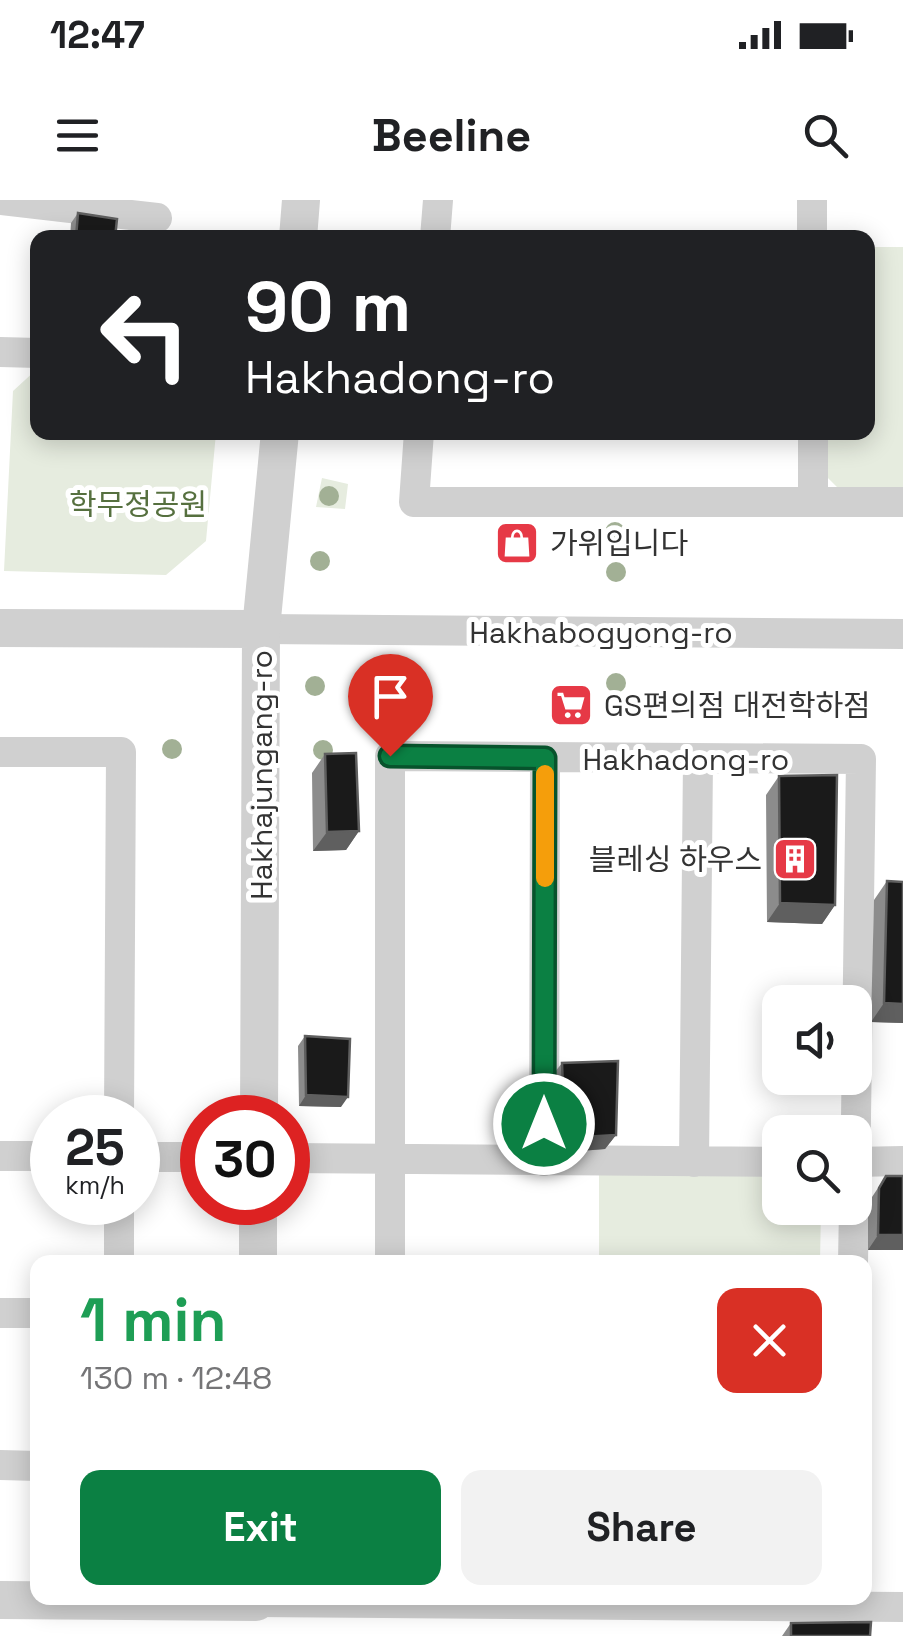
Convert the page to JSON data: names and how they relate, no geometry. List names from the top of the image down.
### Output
{
  "streets": {
    "street": ["Hakhabogyong-ro", "Hakhadong-ro", "Hakhajungang-ro"]
  },
  "crossings": [
    ["Hakhabogyong-ro", "Hakhajungang-ro"]
  ],
  "parks": ["학무정공원"],
  "places": {
    "shop": ["가위입니다"],
    "supermarket": ["GS편의점 대전학하점"],
    "building": ["블레싱 하우스"]
  },
  "page": {
    "status": "12:47",
    "header": "Beeline",
    "turn": ["90 m", "Hakhadong-ro"],
    "speed": "25 km/h",
    "limit": "30",
    "heading": ["1 min", "130 m · 12:48"],
    "buttons": ["Exit", "Share"]
  }
}
